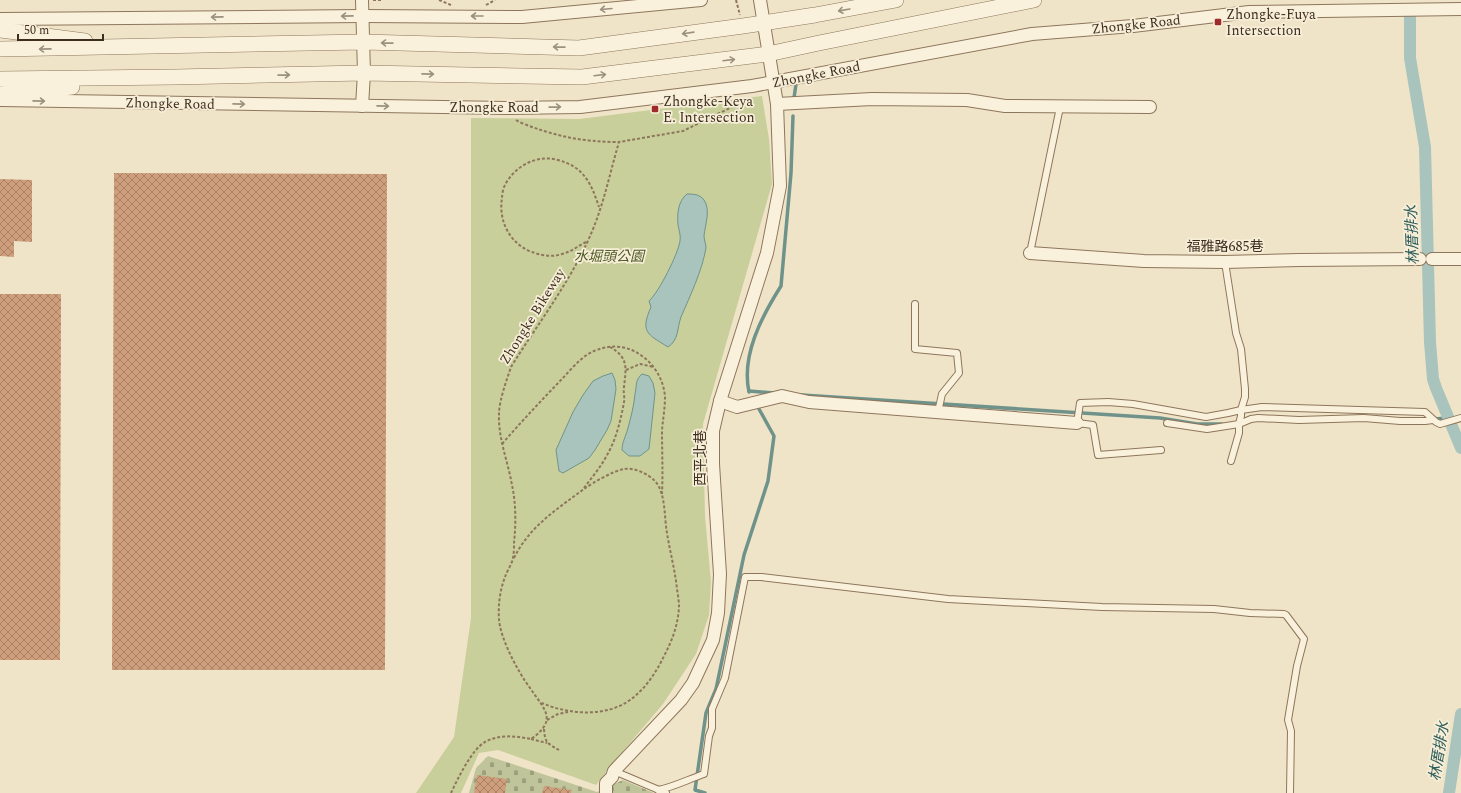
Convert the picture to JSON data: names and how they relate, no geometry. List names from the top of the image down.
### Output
{
  "streets": {
    "street": ["Zhongke Road", "福雅路685巷", "西平北巷"],
    "path": ["Zhongke Bikeway"]
  },
  "crossings": [
    ["Zhongke Road", "西平北巷"]
  ],
  "water": ["林厝排水"],
  "parks": ["水堀頭公園"],
  "places": {
    "transit": ["Zhongke-Fuya Intersection", "Zhongke-Keya E. Intersection"]
  },
  "scale_bar": "50 m"
}
